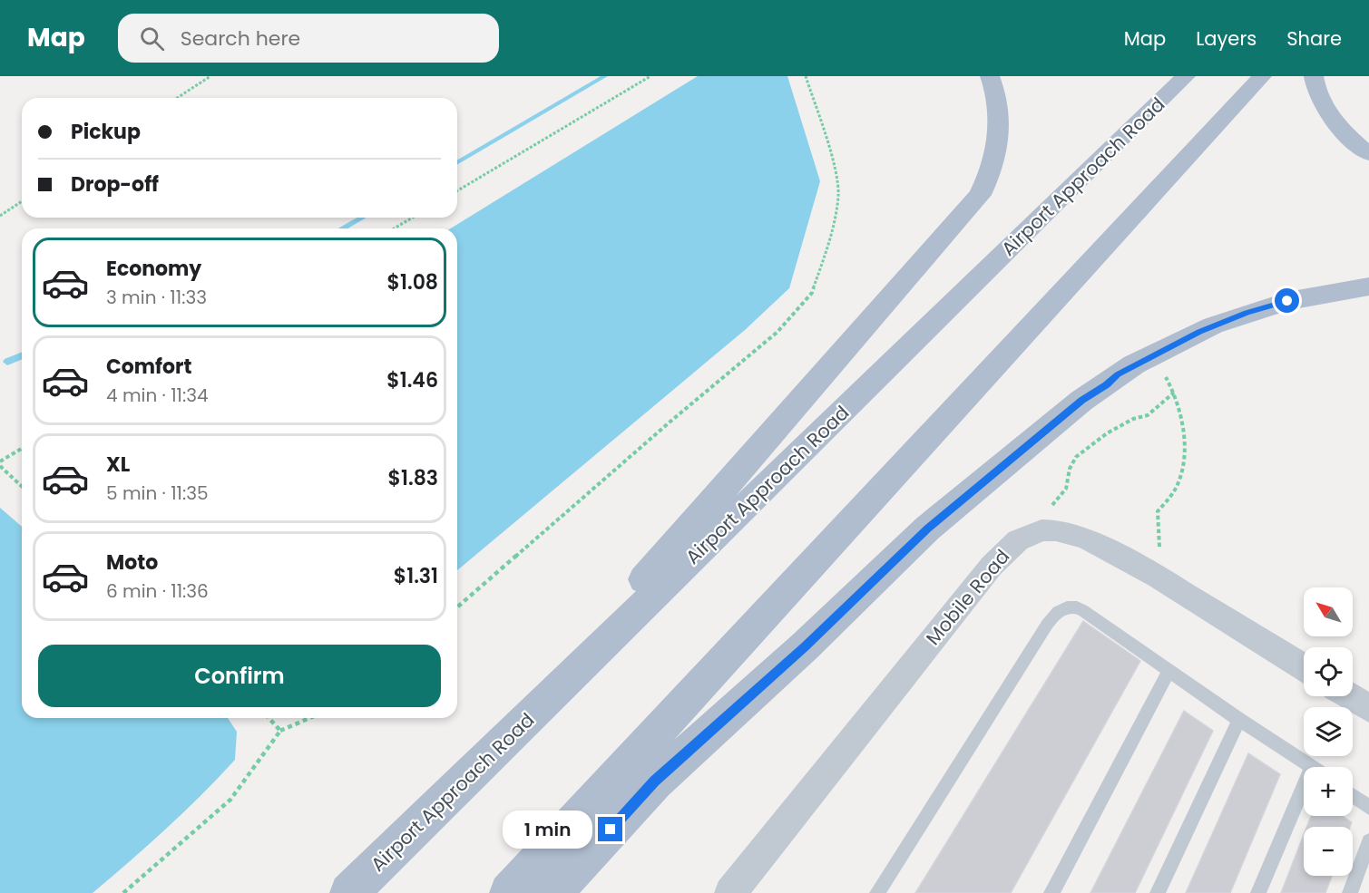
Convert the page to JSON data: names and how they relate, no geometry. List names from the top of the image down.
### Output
{
  "streets": {
    "main road": ["Airport Approach Road"],
    "street": ["Mobile Road"]
  },
  "north": "top left",
  "page": {
    "header": "Map",
    "search": "Search here",
    "nav": ["Map", "Layers", "Share"],
    "banner": ["Pickup", "Drop-off"],
    "list": [
      {
        "name": "Economy",
        "note": "3 min · 11:33",
        "value": "$1.08"
      },
      {
        "name": "Comfort",
        "note": "4 min · 11:34",
        "value": "$1.46"
      },
      {
        "name": "XL",
        "note": "5 min · 11:35",
        "value": "$1.83"
      },
      {
        "name": "Moto",
        "note": "6 min · 11:36",
        "value": "$1.31"
      }
    ],
    "map_buttons": ["+", "−"],
    "buttons": "Confirm",
    "bubble": "1 min"
  }
}
